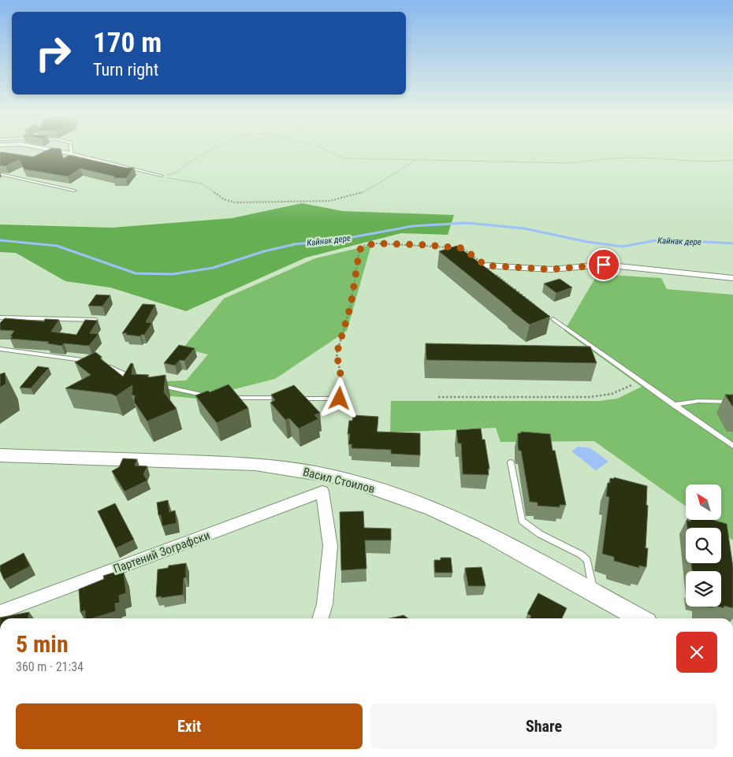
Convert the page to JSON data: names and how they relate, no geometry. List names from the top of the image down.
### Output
{
  "streets": {
    "street": ["Васил Стоилов", "Партений Зографски"]
  },
  "water": ["Кайнак дере"],
  "north": "top left",
  "page": {
    "turn": ["170 m", "Turn right"],
    "heading": ["5 min", "360 m · 21:34"],
    "buttons": ["Exit", "Share"]
  }
}
